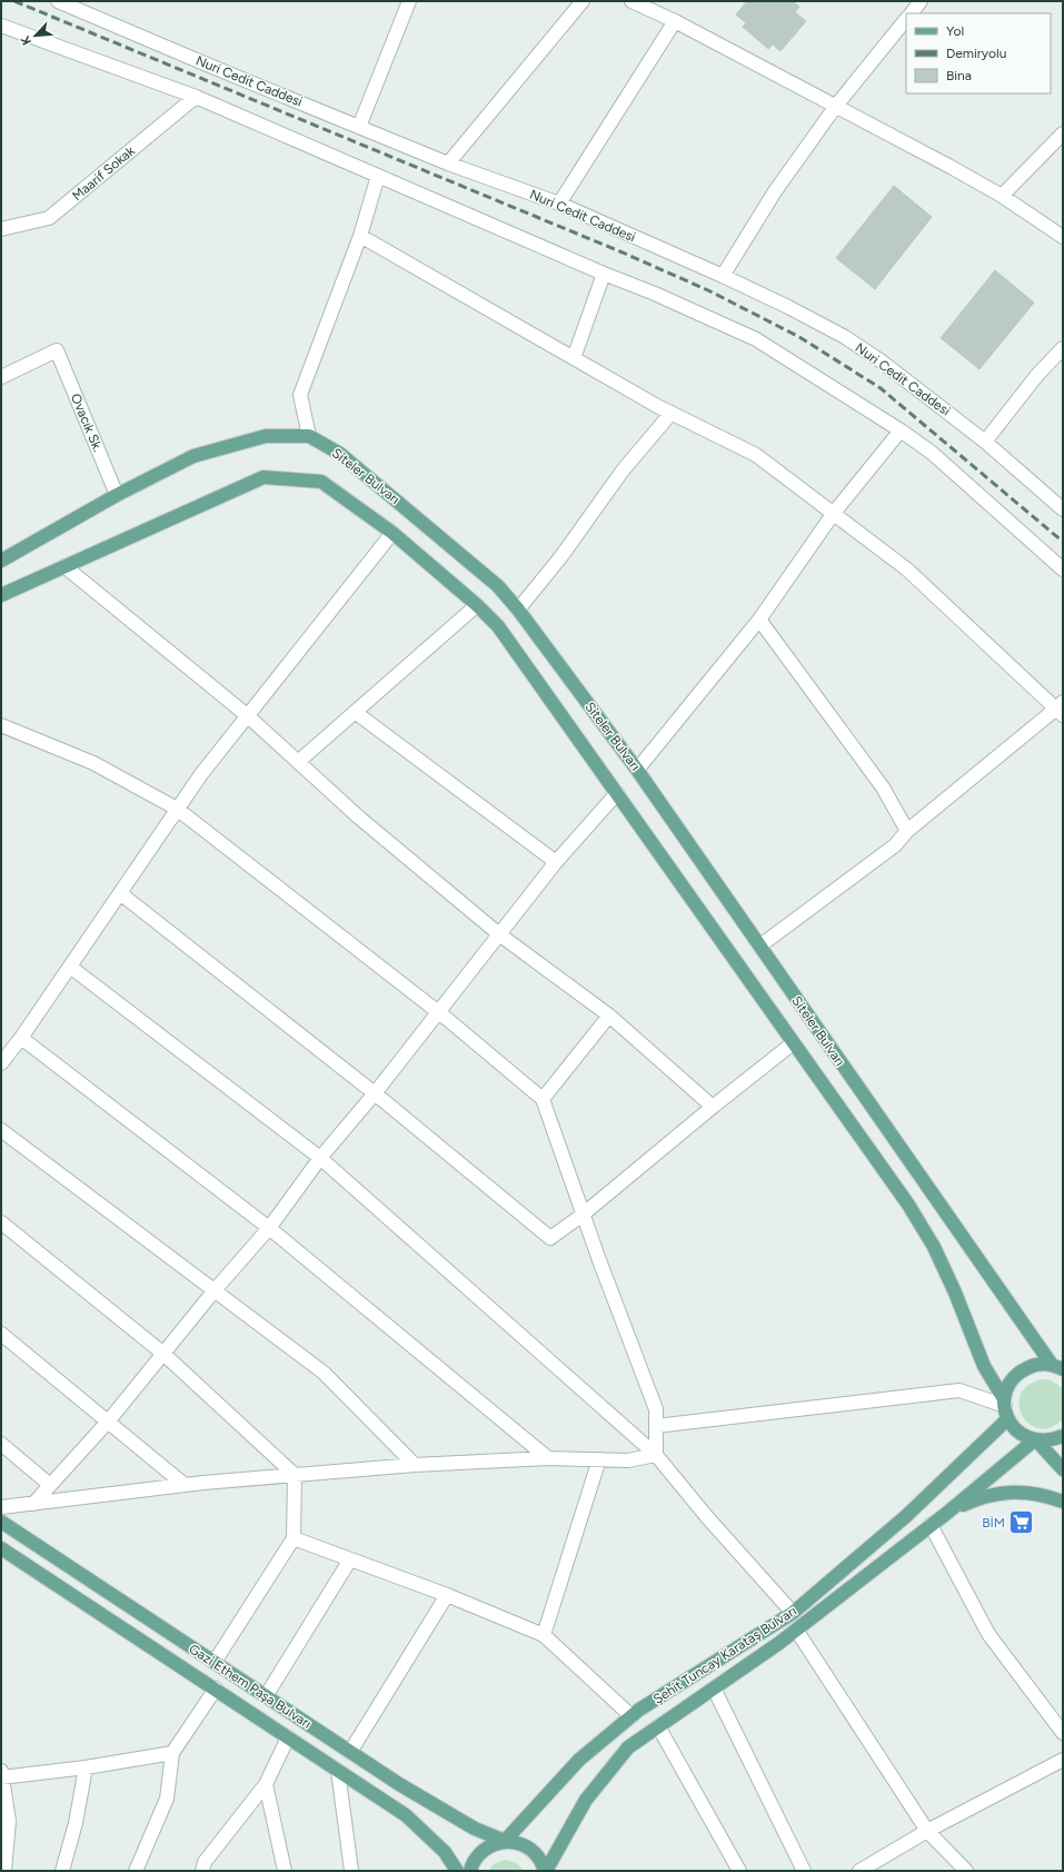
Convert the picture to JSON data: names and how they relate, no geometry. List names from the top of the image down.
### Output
{
  "streets": {
    "main road": ["Siteler Bulvarı", "Şehit Tuncay Karataş Bulvarı", "Gazi Ethem Paşa Bulvarı"],
    "street": ["Nuri Cedit Caddesi", "Maarif Sokak", "Ovacık Sk."]
  },
  "crossings": [
    ["Ovacık Sk.", "Siteler Bulvarı"],
    ["Siteler Bulvarı", "Şehit Tuncay Karataş Bulvarı"],
    ["Şehit Tuncay Karataş Bulvarı", "Gazi Ethem Paşa Bulvarı"]
  ],
  "places": {
    "supermarket": ["BİM"]
  },
  "legend": ["Yol", "Demiryolu", "Bina"],
  "north": "bottom left"
}
